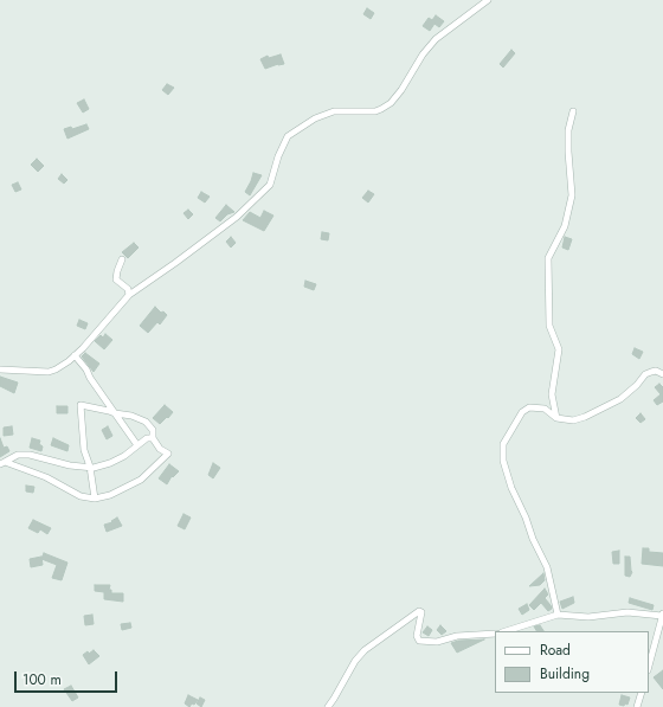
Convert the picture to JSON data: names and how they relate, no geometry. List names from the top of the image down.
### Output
{
  "legend": ["Road", "Building"],
  "scale_bar": "100 m"
}
